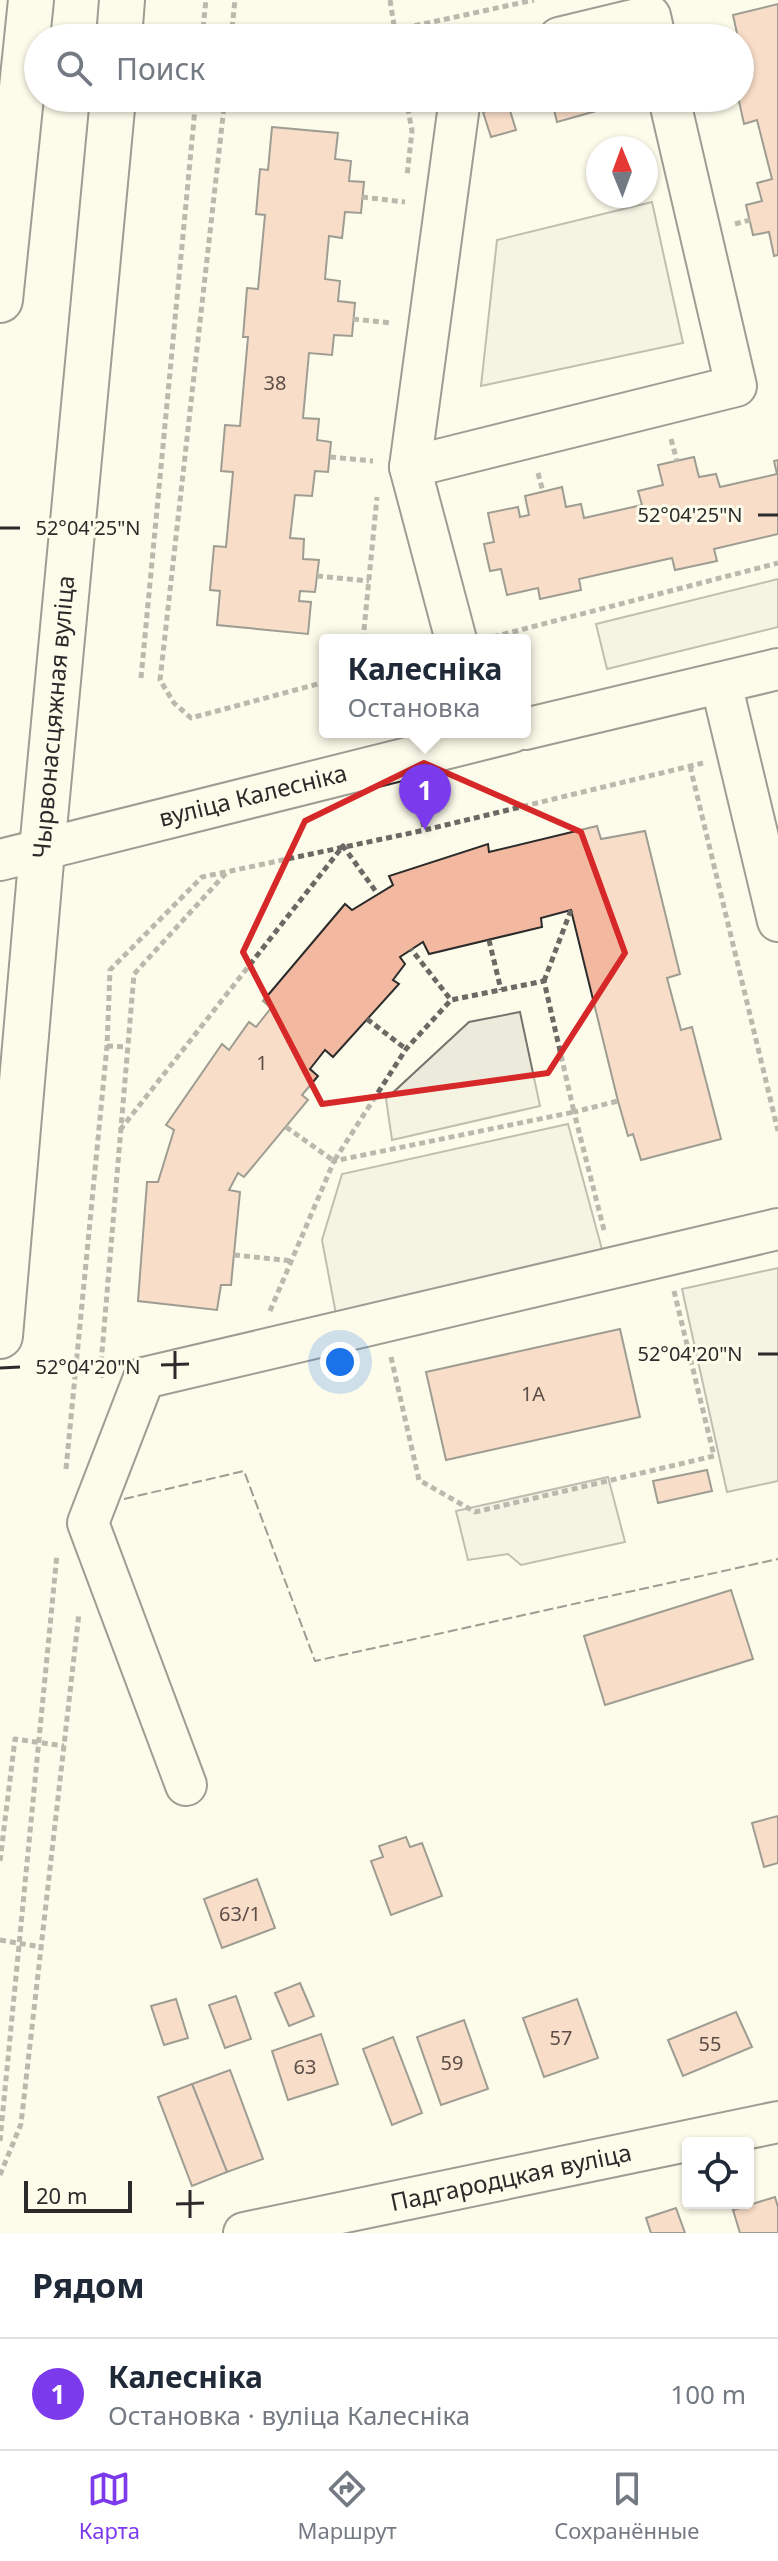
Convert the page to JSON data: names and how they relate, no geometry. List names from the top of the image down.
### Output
{
  "streets": {
    "main road": ["Чырвонасцяжная вуліца"],
    "street": ["вуліца Калесніка", "Падгародцкая вуліца"]
  },
  "crossings": [
    ["Чырвонасцяжная вуліца", "вуліца Калесніка"]
  ],
  "house_numbers": [
    "38",
    "1",
    "1А",
    "63/1",
    "57",
    "55",
    "59",
    "63"
  ],
  "scale_bar": "20 m",
  "north": "top",
  "page": {
    "search": "Поиск",
    "popup": ["Калесніка", "Остановка"],
    "pins": "1",
    "scale": "20 m",
    "heading": "Рядом",
    "list": [
      {
        "mark": "1",
        "name": "Калесніка",
        "note": "Остановка · вуліца Калесніка",
        "value": "100 m"
      }
    ],
    "nav": ["Карта", "Маршрут", "Сохранённые"]
  },
  "coordinates": ["52°04'25\"N", "52°04'20\"N"]
}
